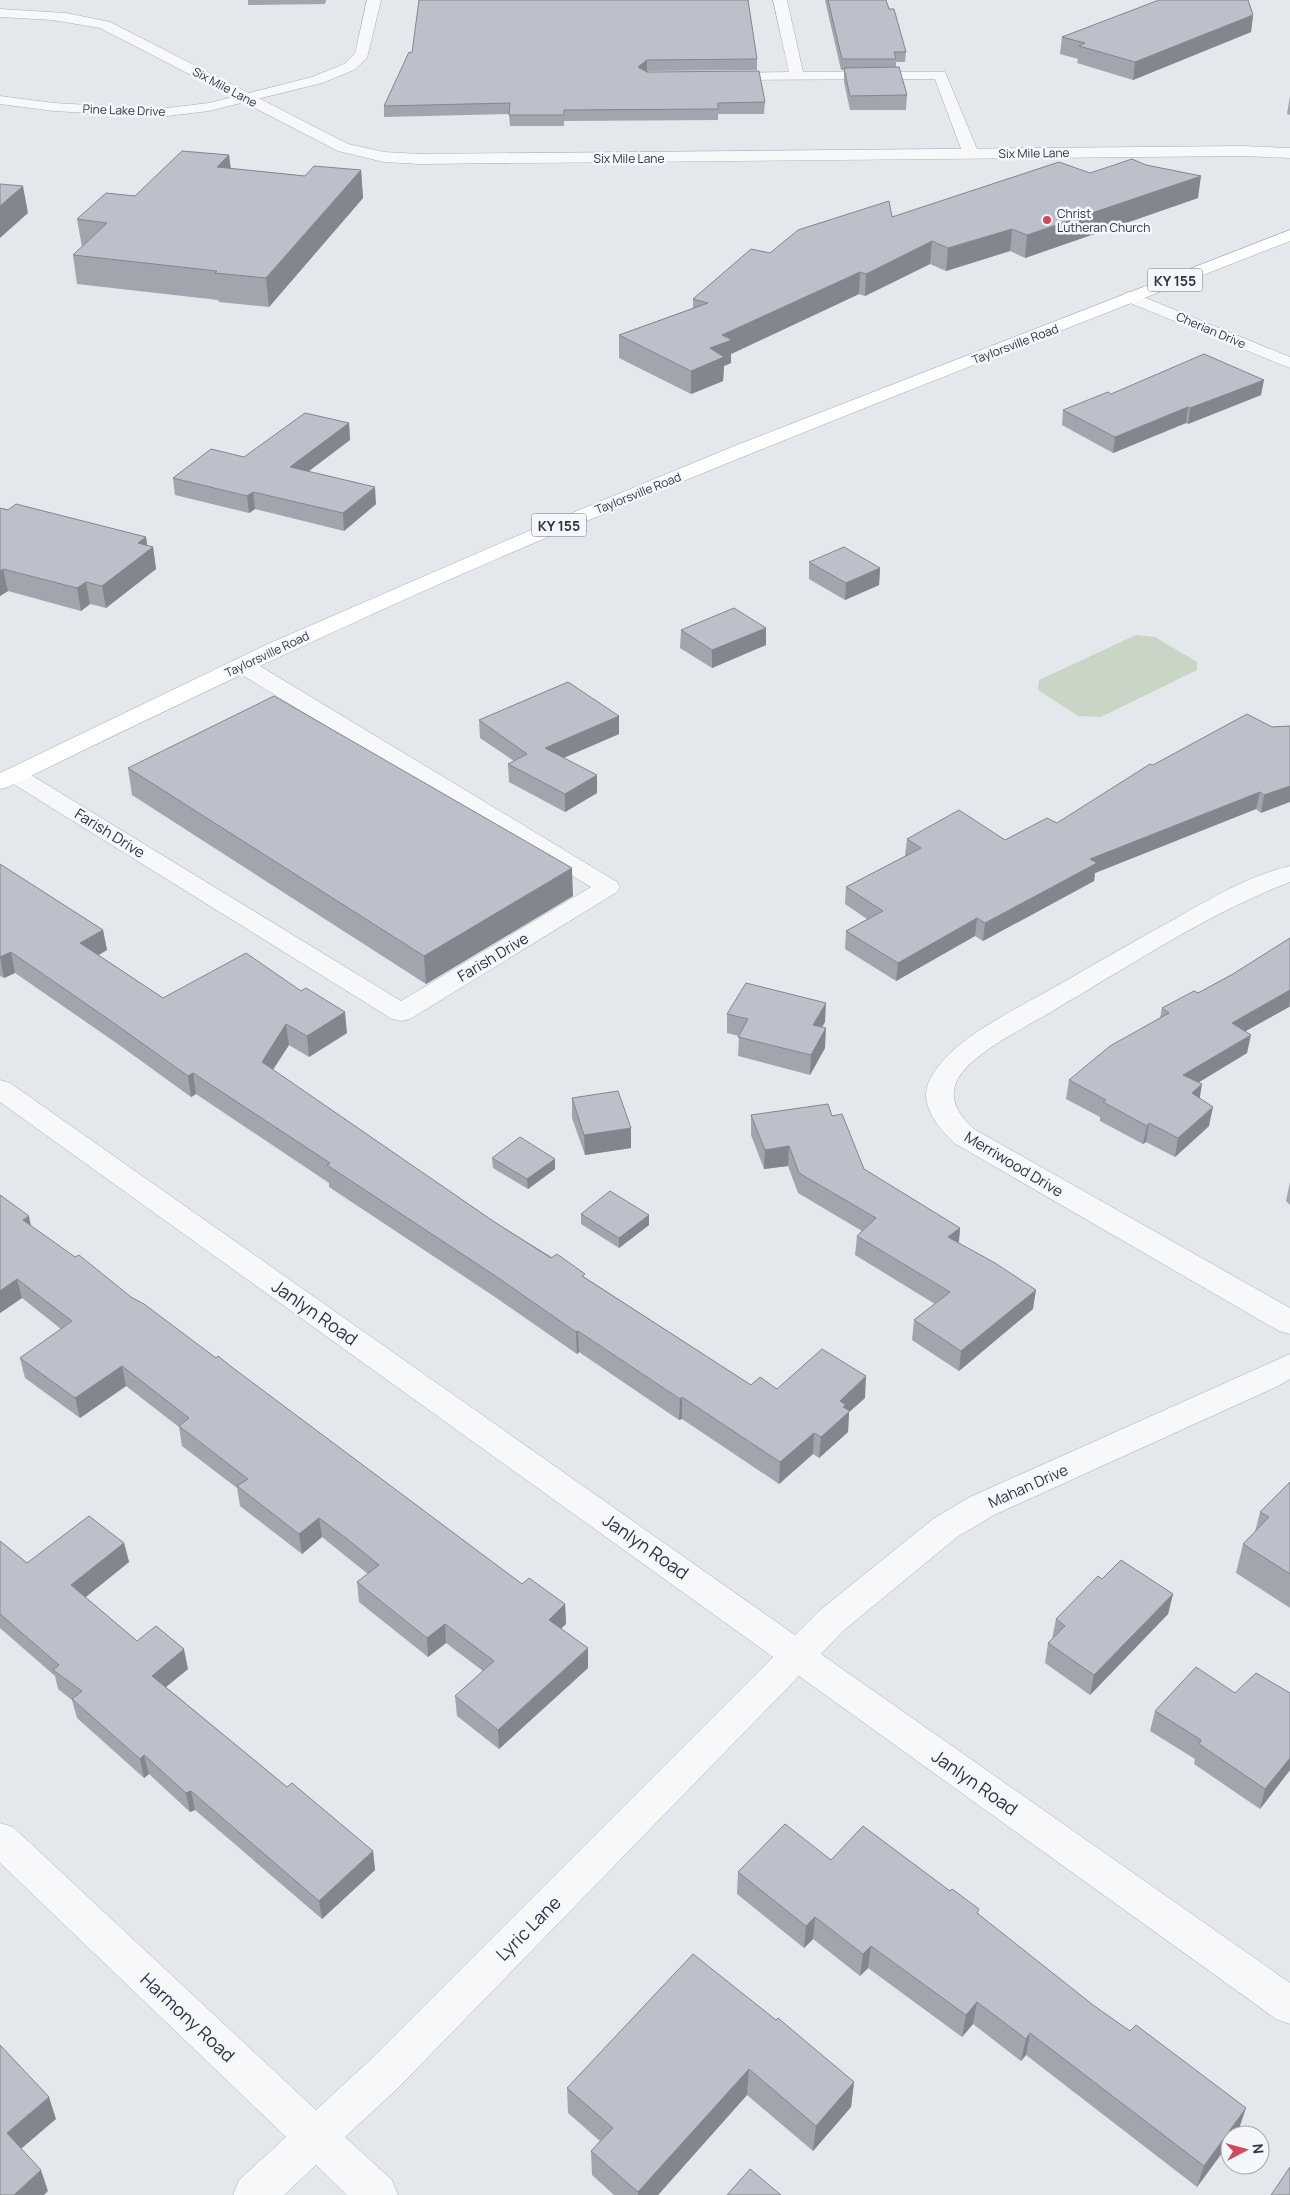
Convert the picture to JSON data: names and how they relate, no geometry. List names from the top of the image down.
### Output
{
  "streets": {
    "main road": ["KY 155", "Taylorsville Road"],
    "street": [
      "Six Mile Lane",
      "Pine Lake Drive",
      "Cherian Drive",
      "Farish Drive",
      "Merriwood Drive",
      "Janlyn Road",
      "Mahan Drive",
      "Lyric Lane",
      "Harmony Road"
    ]
  },
  "crossings": [
    ["Six Mile Lane", "Pine Lake Drive"],
    ["Cherian Drive", "Taylorsville Road"],
    ["Taylorsville Road", "Farish Drive"],
    ["Janlyn Road", "Mahan Drive"],
    ["Janlyn Road", "Lyric Lane"],
    ["Mahan Drive", "Lyric Lane"],
    ["Lyric Lane", "Harmony Road"]
  ],
  "places": ["Christ Lutheran Church"],
  "north": "right"
}
